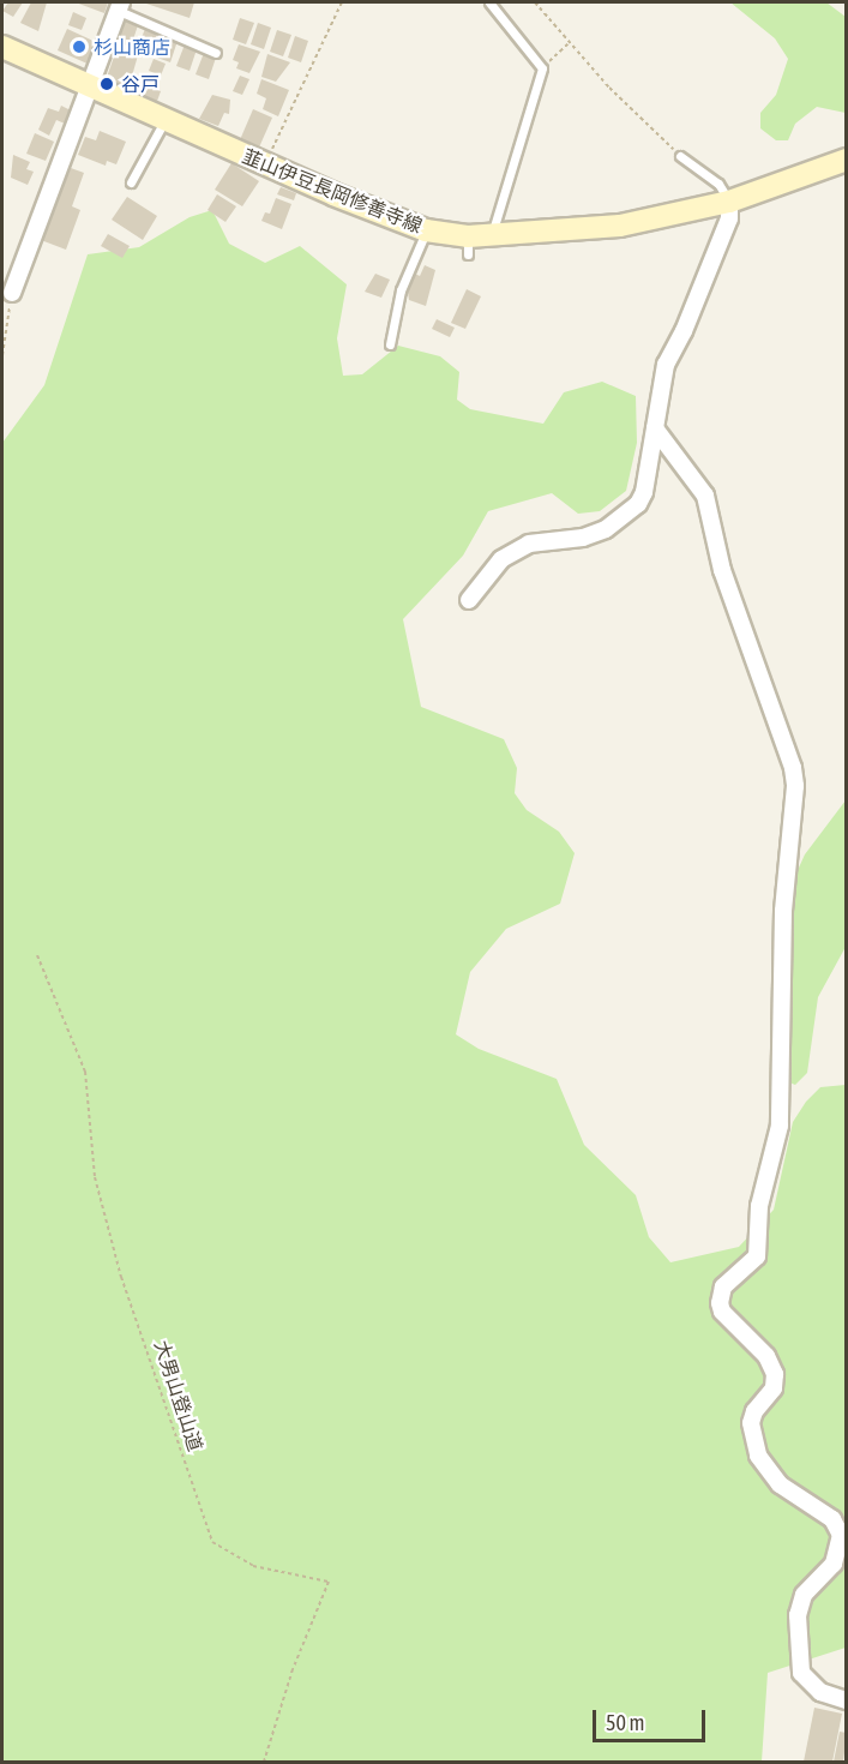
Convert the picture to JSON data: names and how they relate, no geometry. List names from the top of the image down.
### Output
{
  "streets": {
    "main road": ["韮山伊豆長岡修善寺線"],
    "path": ["大男山登山道"]
  },
  "places": ["杉山商店", "谷戸"],
  "scale_bar": "50 m"
}
